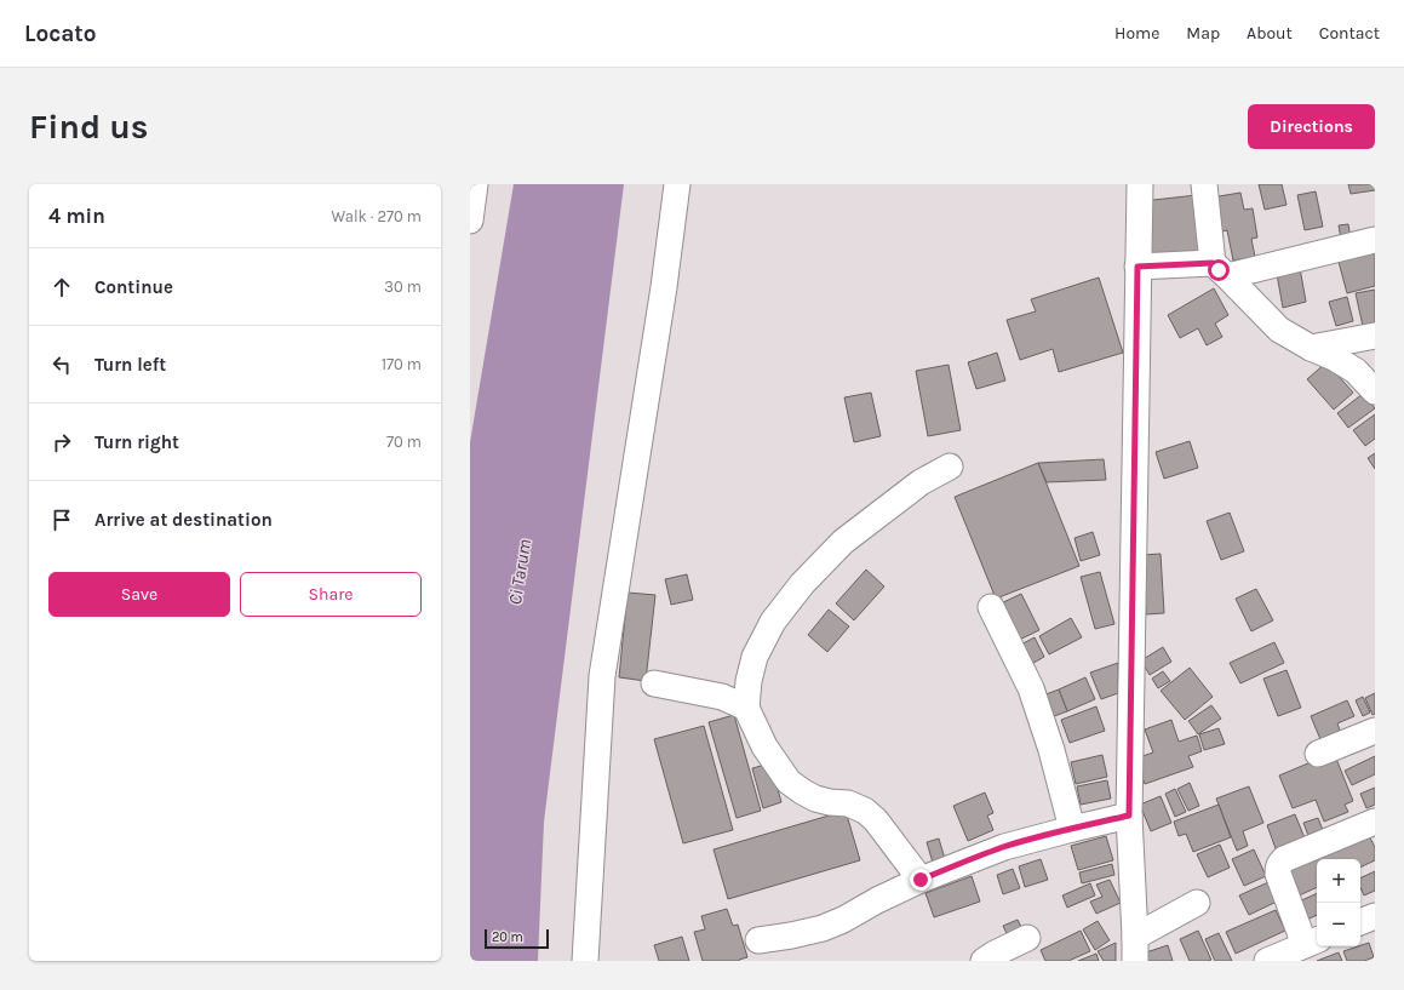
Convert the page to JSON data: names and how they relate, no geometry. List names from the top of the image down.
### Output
{
  "water": ["Ci Tarum"],
  "scale_bar": "20 m",
  "page": {
    "header": "Locato",
    "nav": [
      "Home",
      "Map",
      "About",
      "Contact"
    ],
    "buttons": [
      "Directions",
      ["Save", "Share"]
    ],
    "title": "Find us",
    "heading": ["4 min", "Walk · 270 m"],
    "list": [
      ["Continue", "30 m"],
      ["Turn left", "170 m"],
      ["Turn right", "70 m"],
      "Arrive at destination"
    ],
    "map_buttons": ["+", "−"],
    "scale": "20 m"
  }
}
